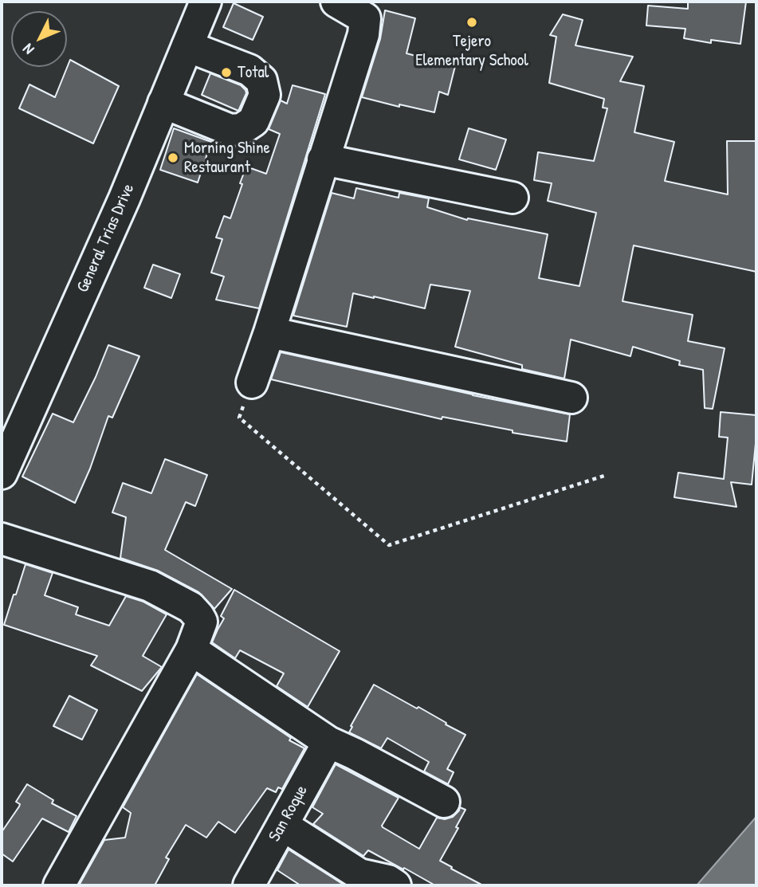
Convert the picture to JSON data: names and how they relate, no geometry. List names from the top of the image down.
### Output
{
  "streets": {
    "street": ["General Trias Drive", "San Roque"]
  },
  "places": ["Tejero Elementary School", "Total", "Morning Shine Restaurant"],
  "north": "bottom left"
}
